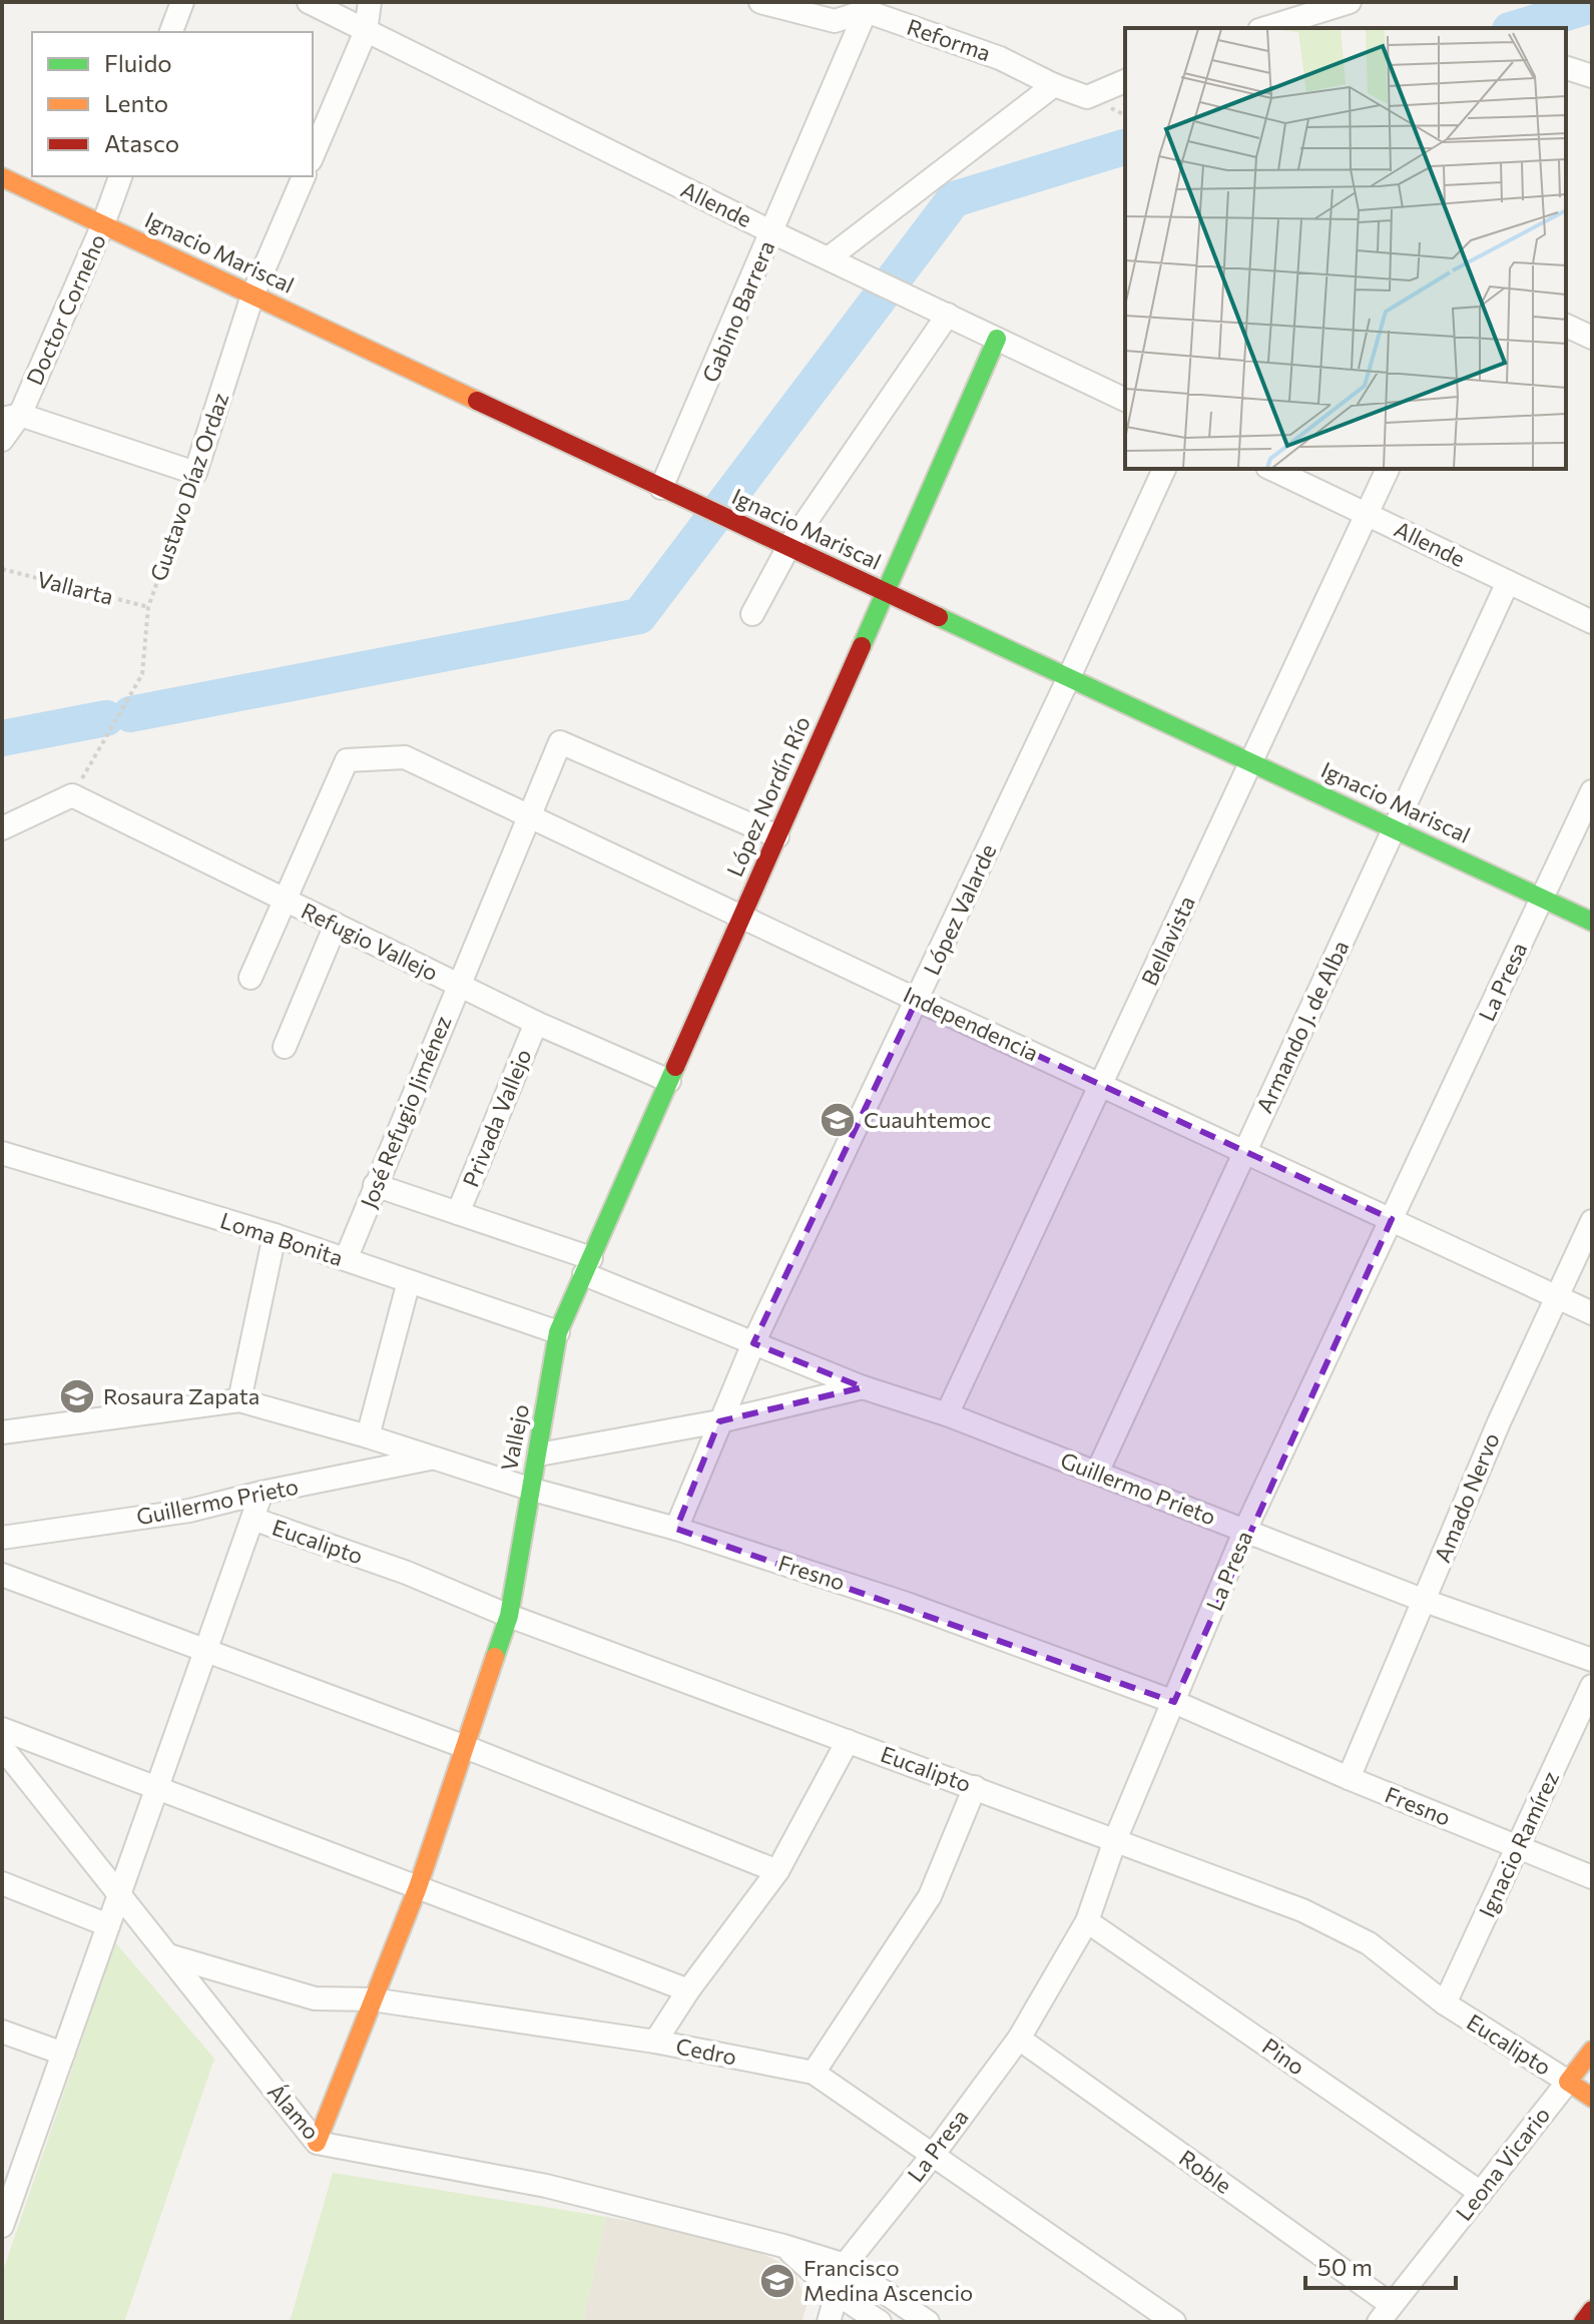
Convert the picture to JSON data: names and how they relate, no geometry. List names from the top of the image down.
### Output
{
  "streets": {
    "street": [
      "Reforma",
      "Allende",
      "Ignacio Mariscal",
      "Doctor Corneho",
      "Gabino Barrera",
      "Gustavo Díaz Ordaz",
      "López Nordín Río",
      "López Valarde",
      "Bellavista",
      "Refugio Vallejo",
      "La Presa",
      "Independencia",
      "Armando J. de Alba",
      "José Refugio Jiménez",
      "Privada Vallejo",
      "Loma Bonita",
      "Vallejo",
      "Guillermo Prieto",
      "Amado Nervo",
      "Eucalipto",
      "Fresno",
      "Ignacio Ramírez",
      "Cedro",
      "Pino",
      "Álamo",
      "Leona Vicario",
      "Roble"
    ],
    "path": ["Vallarta"]
  },
  "crossings": [
    ["Reforma", "Gabino Barrera"],
    ["Allende", "Gabino Barrera"],
    ["Allende", "López Nordín Río"],
    ["Allende", "Bellavista"],
    ["Allende", "Armando J. de Alba"],
    ["Ignacio Mariscal", "Doctor Corneho"],
    ["Ignacio Mariscal", "Gabino Barrera"],
    ["Ignacio Mariscal", "Gustavo Díaz Ordaz"],
    ["Ignacio Mariscal", "López Nordín Río"],
    ["Ignacio Mariscal", "López Valarde"],
    ["Ignacio Mariscal", "Bellavista"],
    ["Ignacio Mariscal", "La Presa"],
    ["Ignacio Mariscal", "Armando J. de Alba"],
    ["Gustavo Díaz Ordaz", "Vallarta"],
    ["Gustavo Díaz Ordaz", "Refugio Vallejo"],
    ["López Nordín Río", "Refugio Vallejo"],
    ["López Nordín Río", "Independencia"],
    ["López Nordín Río", "José Refugio Jiménez"],
    ["López Nordín Río", "Vallejo"],
    ["López Nordín Río", "Guillermo Prieto"],
    ["López Valarde", "Independencia"],
    ["López Valarde", "Guillermo Prieto"],
    ["López Valarde", "Fresno"],
    ["Bellavista", "Independencia"],
    ["Bellavista", "Guillermo Prieto"],
    ["Refugio Vallejo", "Independencia"],
    ["Refugio Vallejo", "José Refugio Jiménez"],
    ["Refugio Vallejo", "Privada Vallejo"],
    ["La Presa", "Independencia"],
    ["La Presa", "Guillermo Prieto"],
    ["La Presa", "Eucalipto"],
    ["La Presa", "Fresno"],
    ["La Presa", "Cedro"],
    ["La Presa", "Pino"],
    ["La Presa", "Álamo"],
    ["La Presa", "Roble"],
    ["Independencia", "Armando J. de Alba"],
    ["Independencia", "José Refugio Jiménez"],
    ["Independencia", "Amado Nervo"],
    ["Armando J. de Alba", "Guillermo Prieto"],
    ["José Refugio Jiménez", "Loma Bonita"],
    ["José Refugio Jiménez", "Guillermo Prieto"],
    ["Privada Vallejo", "Guillermo Prieto"],
    ["Loma Bonita", "Vallejo"],
    ["Vallejo", "Guillermo Prieto"],
    ["Vallejo", "Eucalipto"],
    ["Vallejo", "Fresno"],
    ["Vallejo", "Cedro"],
    ["Vallejo", "Álamo"],
    ["Guillermo Prieto", "Amado Nervo"],
    ["Guillermo Prieto", "Fresno"],
    ["Amado Nervo", "Fresno"],
    ["Eucalipto", "Ignacio Ramírez"],
    ["Eucalipto", "Leona Vicario"],
    ["Fresno", "Ignacio Ramírez"],
    ["Cedro", "Álamo"],
    ["Pino", "Leona Vicario"],
    ["Leona Vicario", "Roble"]
  ],
  "places": {
    "school or university": ["Cuauhtemoc", "Rosaura Zapata", "Francisco Medina Ascencio"]
  },
  "legend": ["Fluido", "Lento", "Atasco"],
  "scale_bar": "50 m"
}
